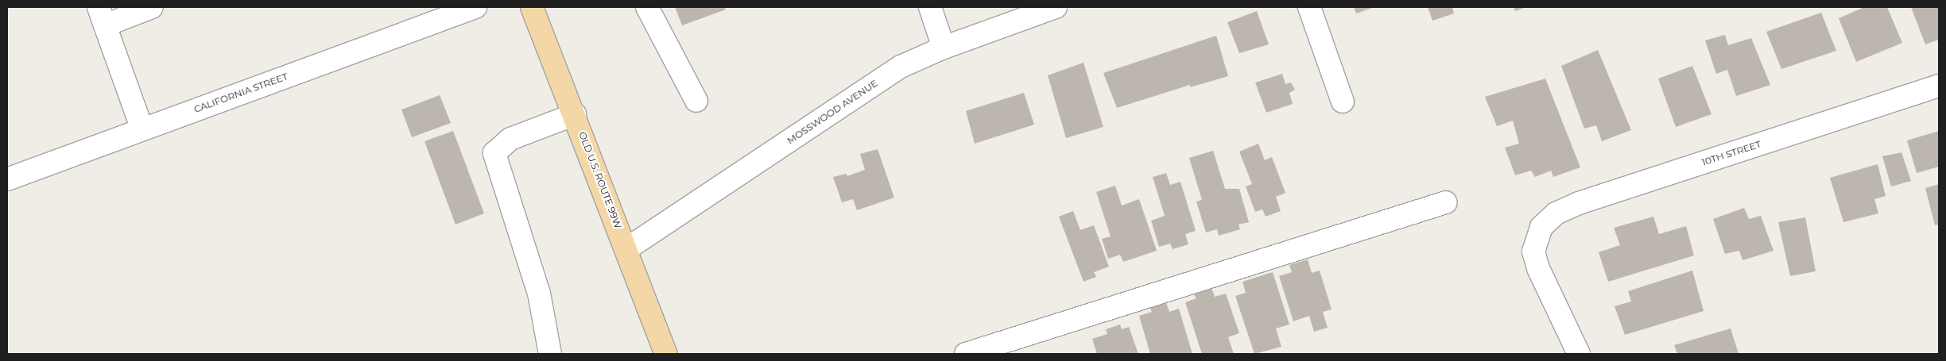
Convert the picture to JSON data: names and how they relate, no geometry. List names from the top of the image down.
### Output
{
  "streets": {
    "main road": ["OLD U.S. ROUTE 99W"],
    "street": ["CALIFORNIA STREET", "MOSSWOOD AVENUE", "10TH STREET"]
  },
  "crossings": [
    ["MOSSWOOD AVENUE", "OLD U.S. ROUTE 99W"]
  ]
}
